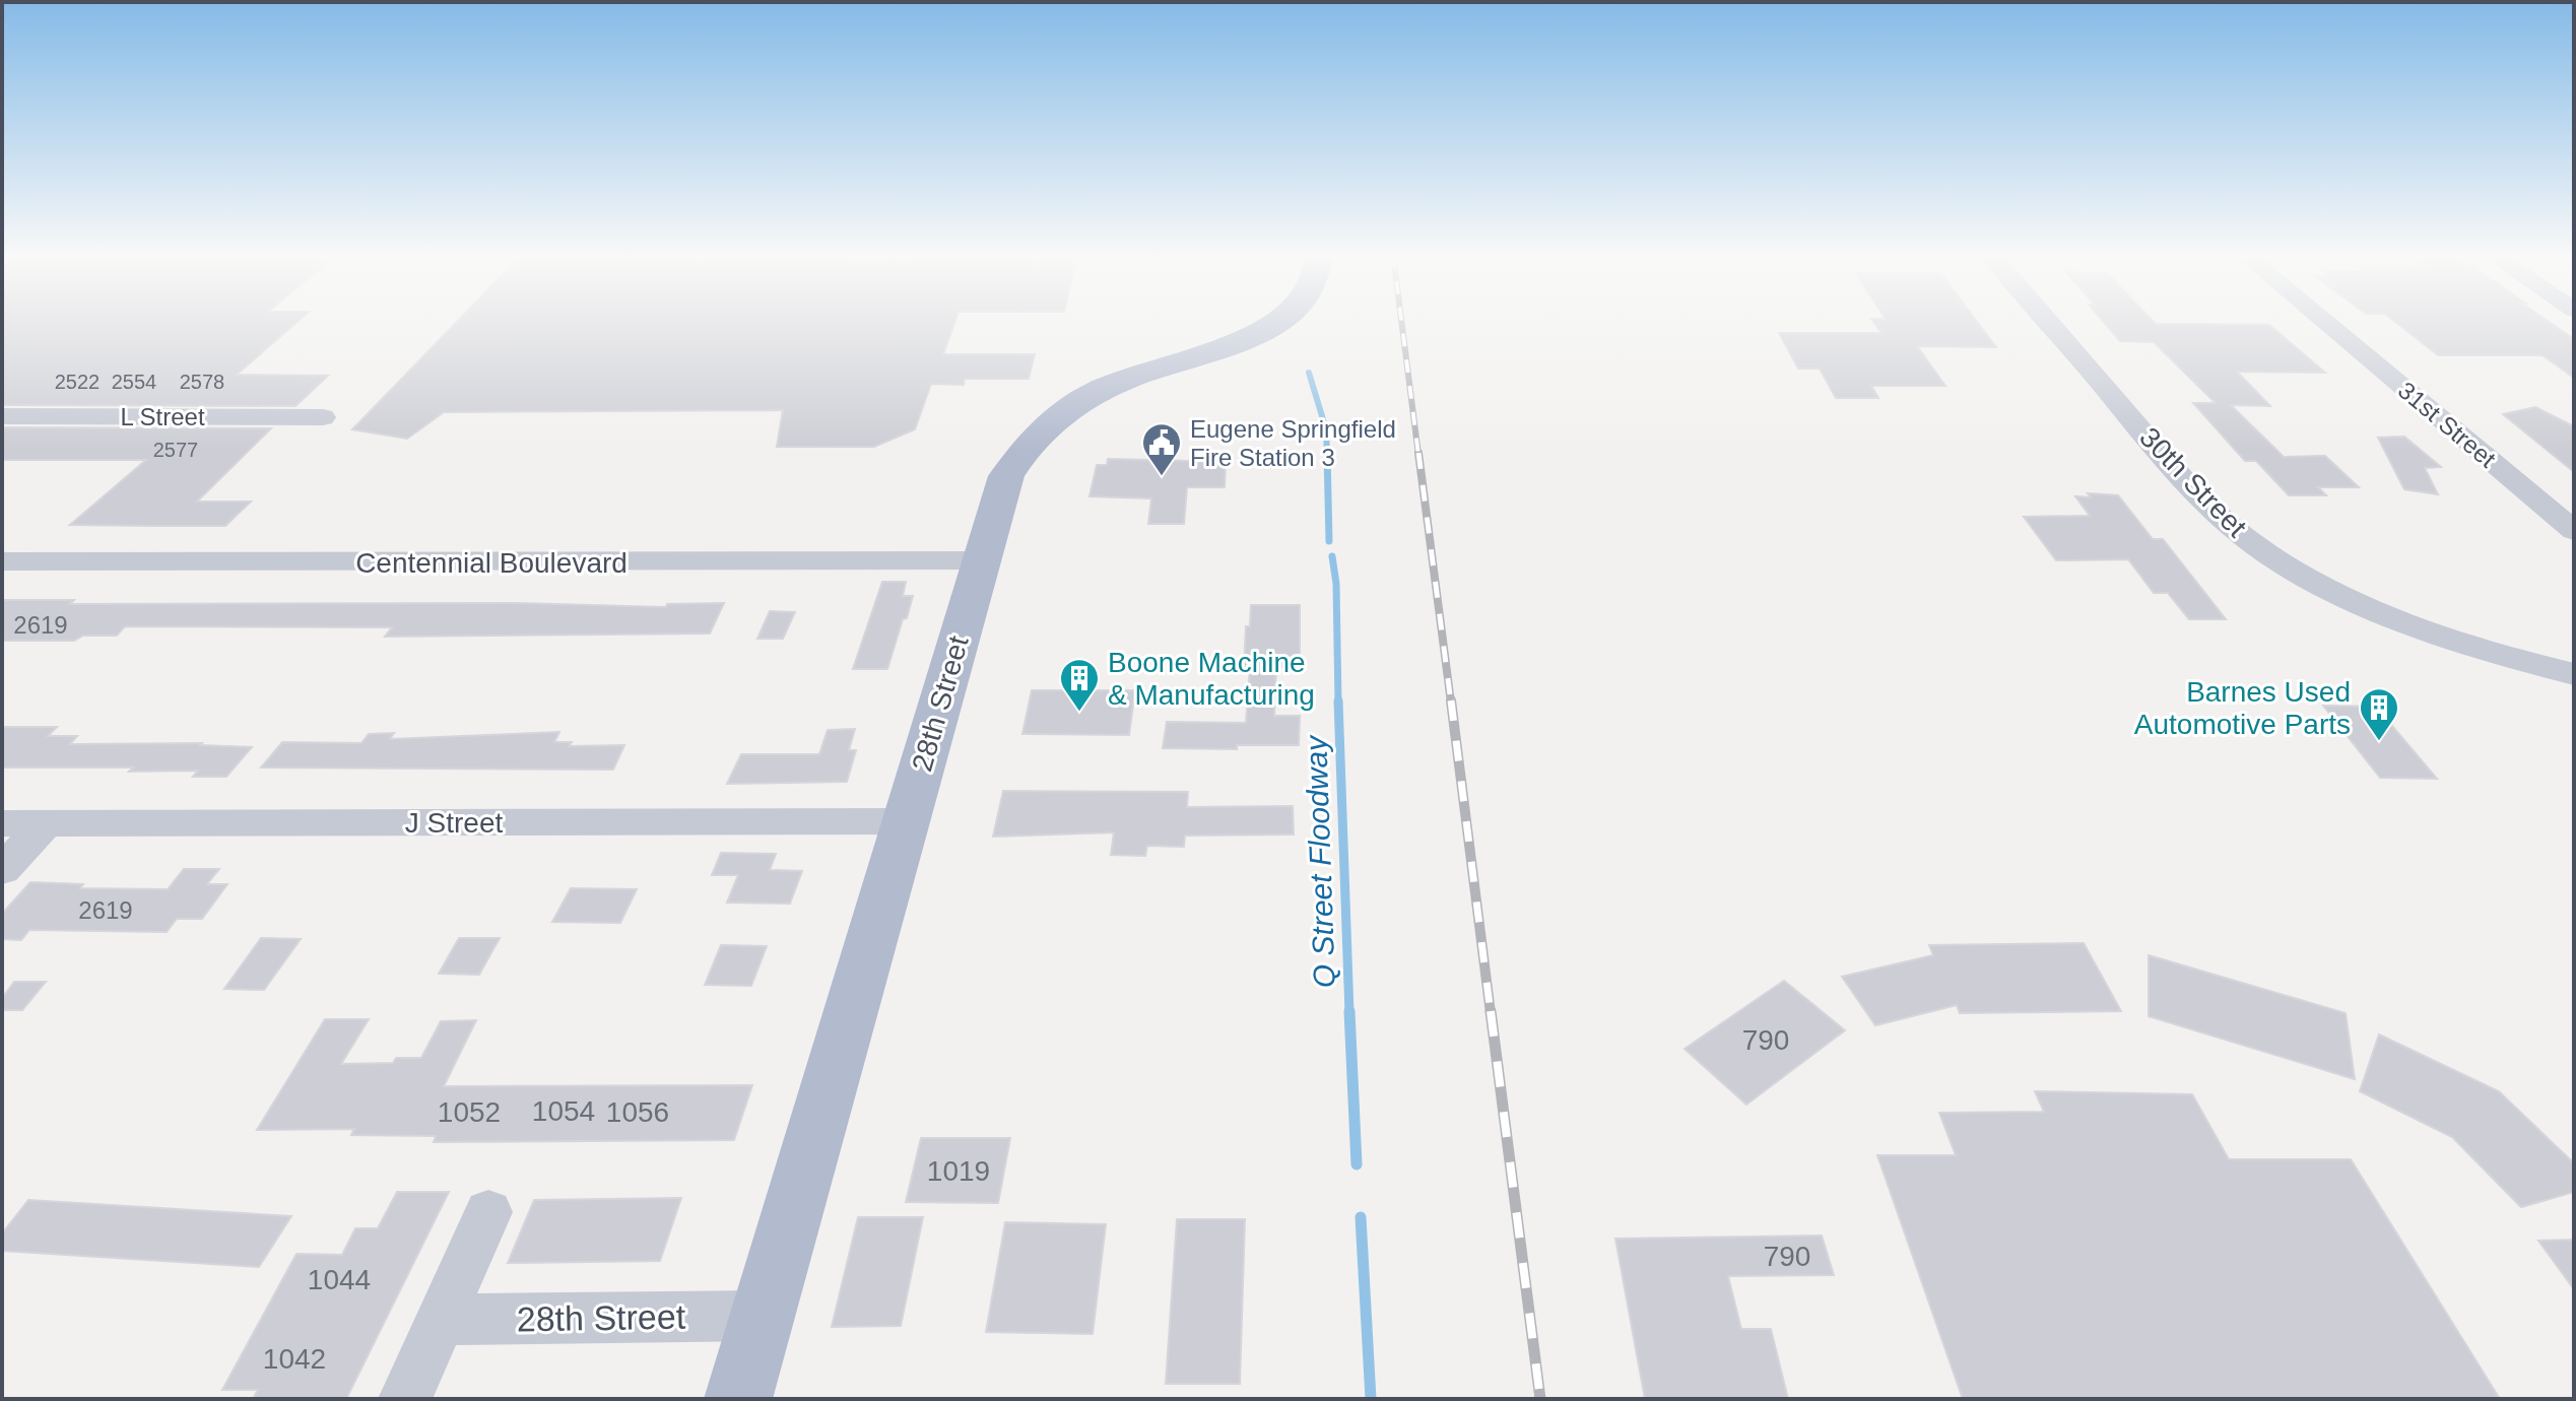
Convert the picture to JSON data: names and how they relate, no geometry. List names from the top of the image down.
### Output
{
  "streets": {
    "main road": ["28th Street"],
    "street": [
      "L Street",
      "31st Street",
      "30th Street",
      "Centennial Boulevard",
      "J Street"
    ]
  },
  "crossings": [
    ["Centennial Boulevard", "28th Street"],
    ["28th Street", "J Street"]
  ],
  "water": ["Q Street Floodway"],
  "places": {
    "public building": ["Eugene Springfield Fire Station 3"],
    "building": ["Boone Machine & Manufacturing", "Barnes Used Automotive Parts"]
  },
  "house_numbers": [
    "2522",
    "2554",
    "2578",
    "2577",
    "2619",
    "2619",
    "790",
    "1054",
    "1052",
    "1056",
    "1019",
    "790",
    "1044",
    "1042"
  ]
}
